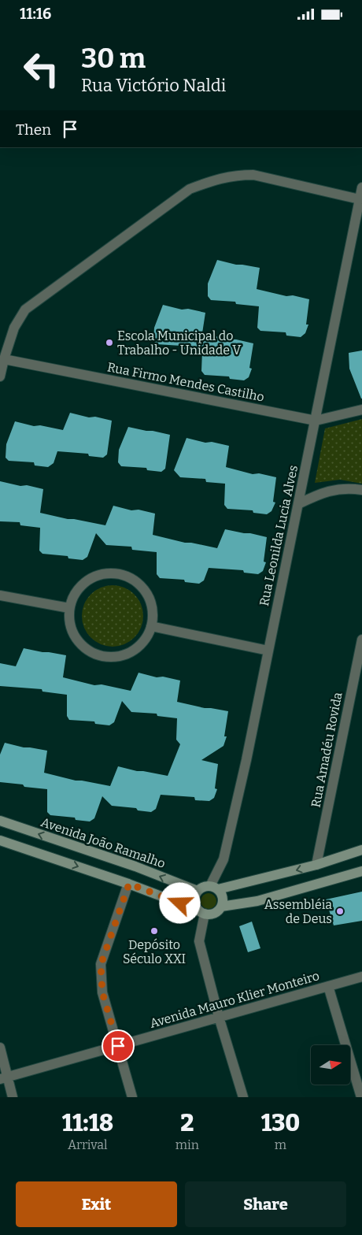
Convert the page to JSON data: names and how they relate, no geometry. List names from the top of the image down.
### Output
{
  "streets": {
    "street": [
      "Rua Firmo Mendes Castilho",
      "Rua Leonilda Lucia Alves",
      "Rua Amadéu Rovida",
      "Avenida João Ramalho",
      "Avenida Mauro Klier Monteiro"
    ]
  },
  "crossings": [
    ["Rua Firmo Mendes Castilho", "Rua Leonilda Lucia Alves"],
    ["Rua Leonilda Lucia Alves", "Avenida João Ramalho"]
  ],
  "places": ["Escola Municipal do Trabalho - Unidade V", "Assembléia de Deus", "Depósito Século XXI"],
  "north": "right",
  "page": {
    "status": "11:16",
    "turn": ["30 m", "Rua Victório Naldi"],
    "then": "Then",
    "eta": [
      "11:18",
      "Arrival",
      "2",
      "min",
      "130",
      "m"
    ],
    "buttons": ["Exit", "Share"]
  }
}
